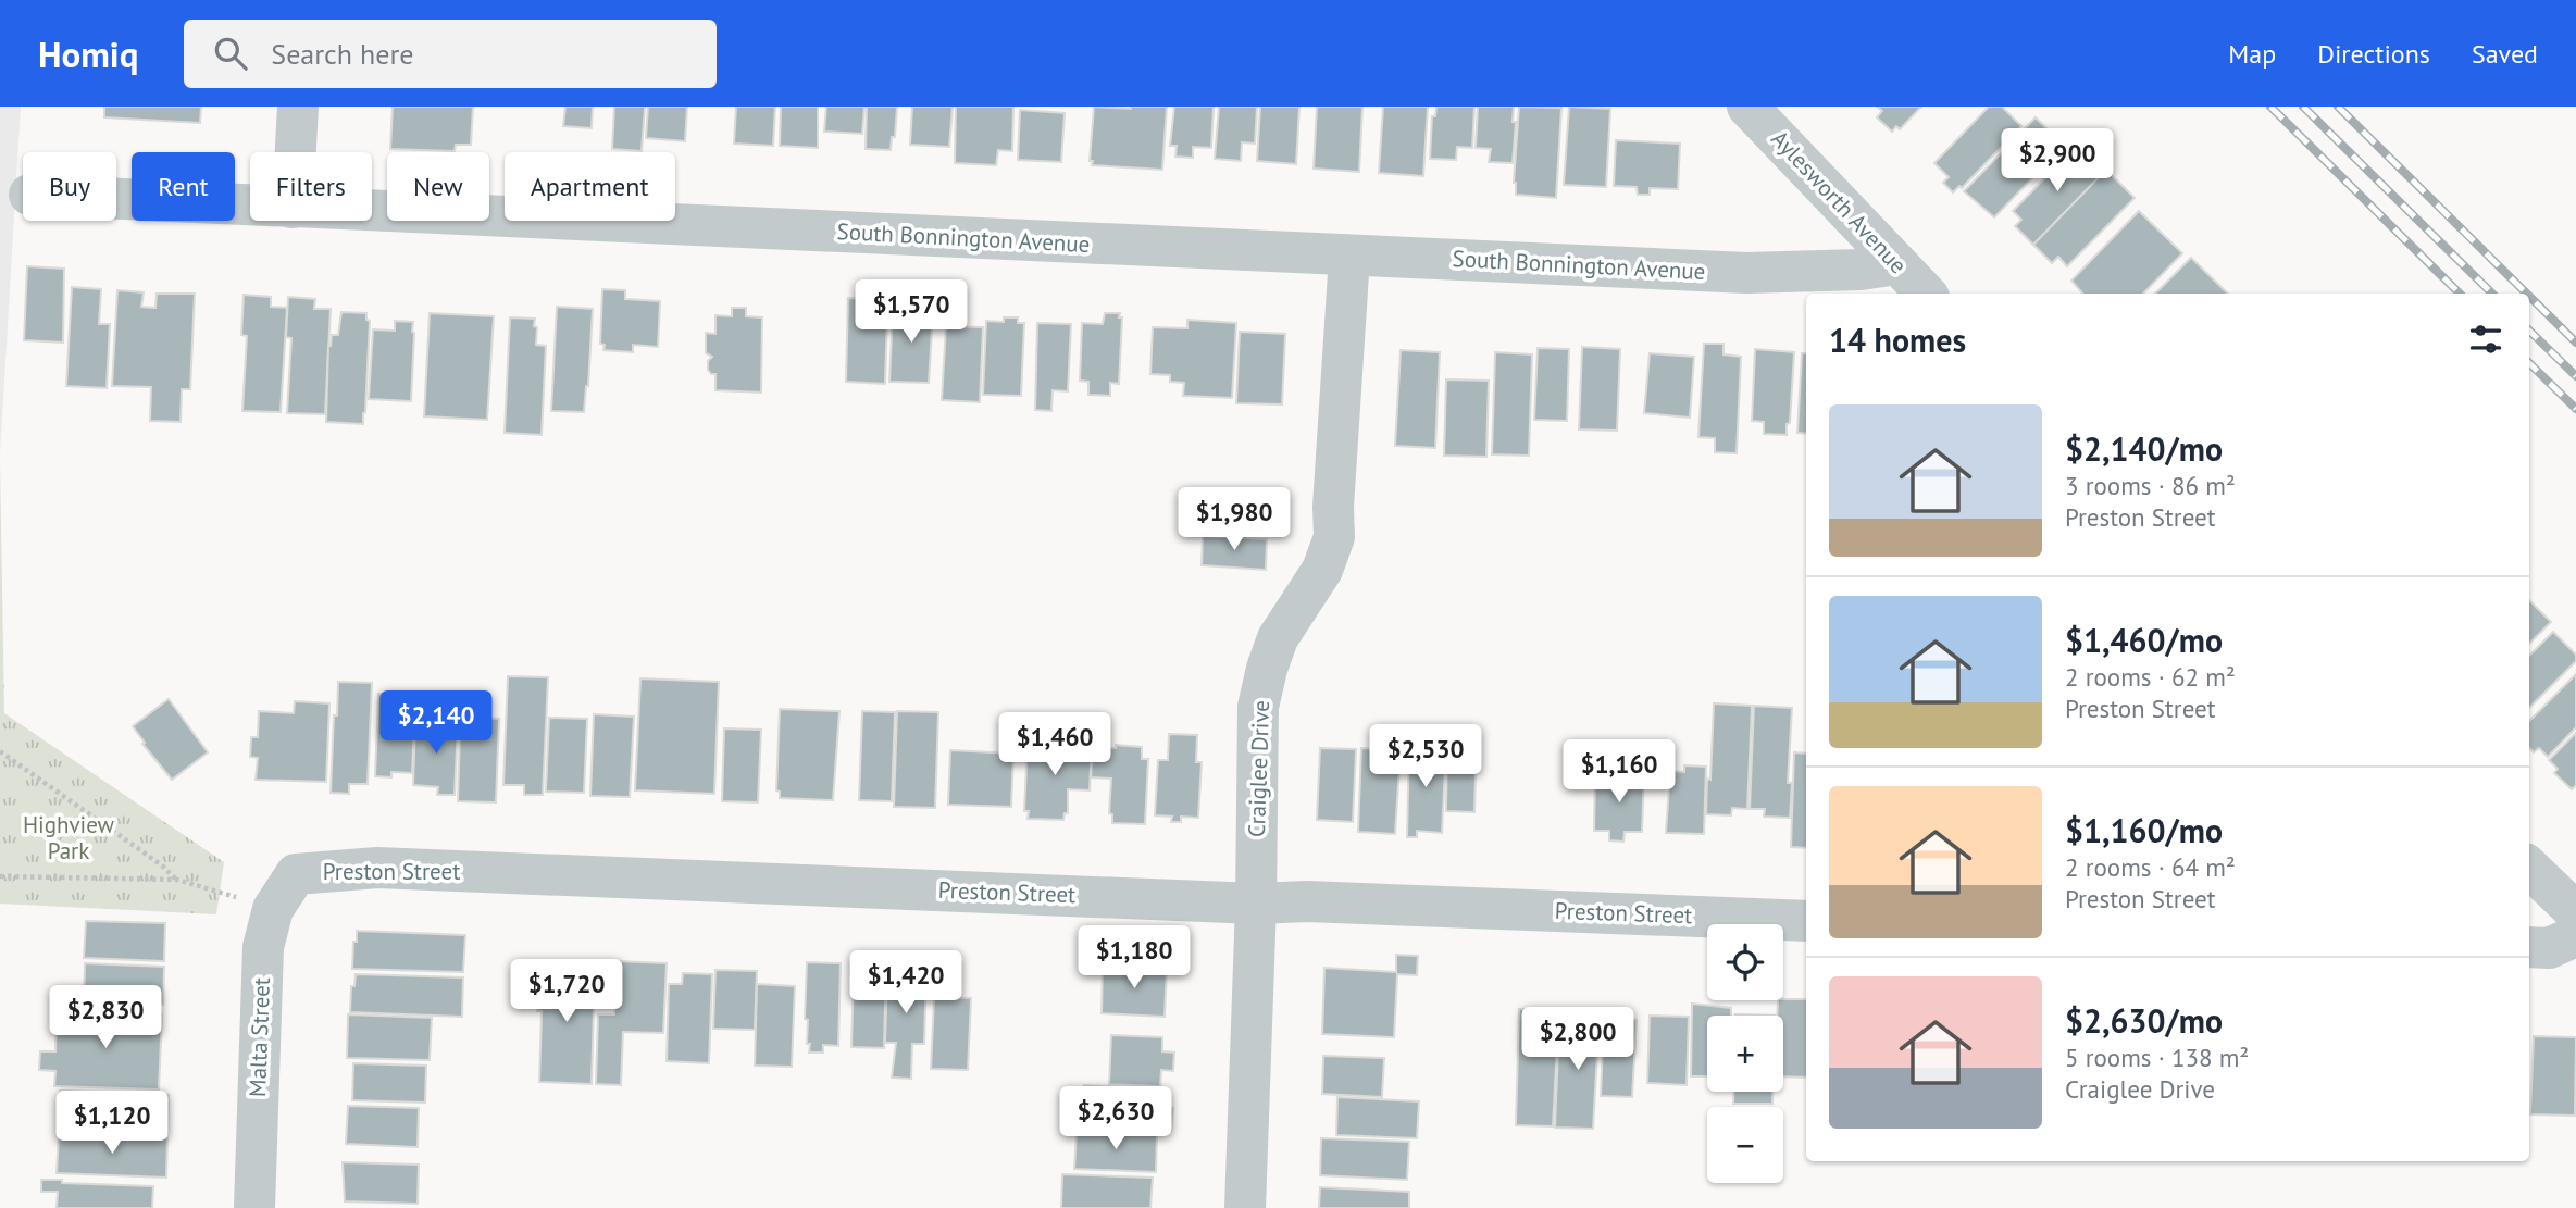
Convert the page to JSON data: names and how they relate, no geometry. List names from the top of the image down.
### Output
{
  "streets": {
    "street": [
      "Aylesworth Avenue",
      "South Bonnington Avenue",
      "Craiglee Drive",
      "Preston Street",
      "Malta Street"
    ]
  },
  "crossings": [
    ["Aylesworth Avenue", "South Bonnington Avenue"],
    ["South Bonnington Avenue", "Craiglee Drive"],
    ["Craiglee Drive", "Preston Street"],
    ["Preston Street", "Malta Street"]
  ],
  "parks": ["Highview Park"],
  "page": {
    "header": "Homiq",
    "search": "Search here",
    "nav": ["Map", "Directions", "Saved"],
    "price": [
      "$2,900",
      "$1,570",
      "$1,980",
      "$2,140",
      "$1,460",
      "$2,530",
      "$1,160",
      "$1,180",
      "$1,420",
      "$1,720",
      "$2,830",
      "$2,800",
      "$2,630",
      "$1,120"
    ],
    "chip": [
      "Buy",
      "Rent",
      "Filters",
      "New",
      "Apartment"
    ],
    "heading": "14 homes",
    "list": [
      {
        "name": "$2,140/mo",
        "note": "3 rooms · 86 m² · Preston Street"
      },
      {
        "name": "$1,460/mo",
        "note": "2 rooms · 62 m² · Preston Street"
      },
      {
        "name": "$1,160/mo",
        "note": "2 rooms · 64 m² · Preston Street"
      },
      {
        "name": "$2,630/mo",
        "note": "5 rooms · 138 m² · Craiglee Drive"
      }
    ],
    "map_buttons": ["+", "−"]
  }
}
